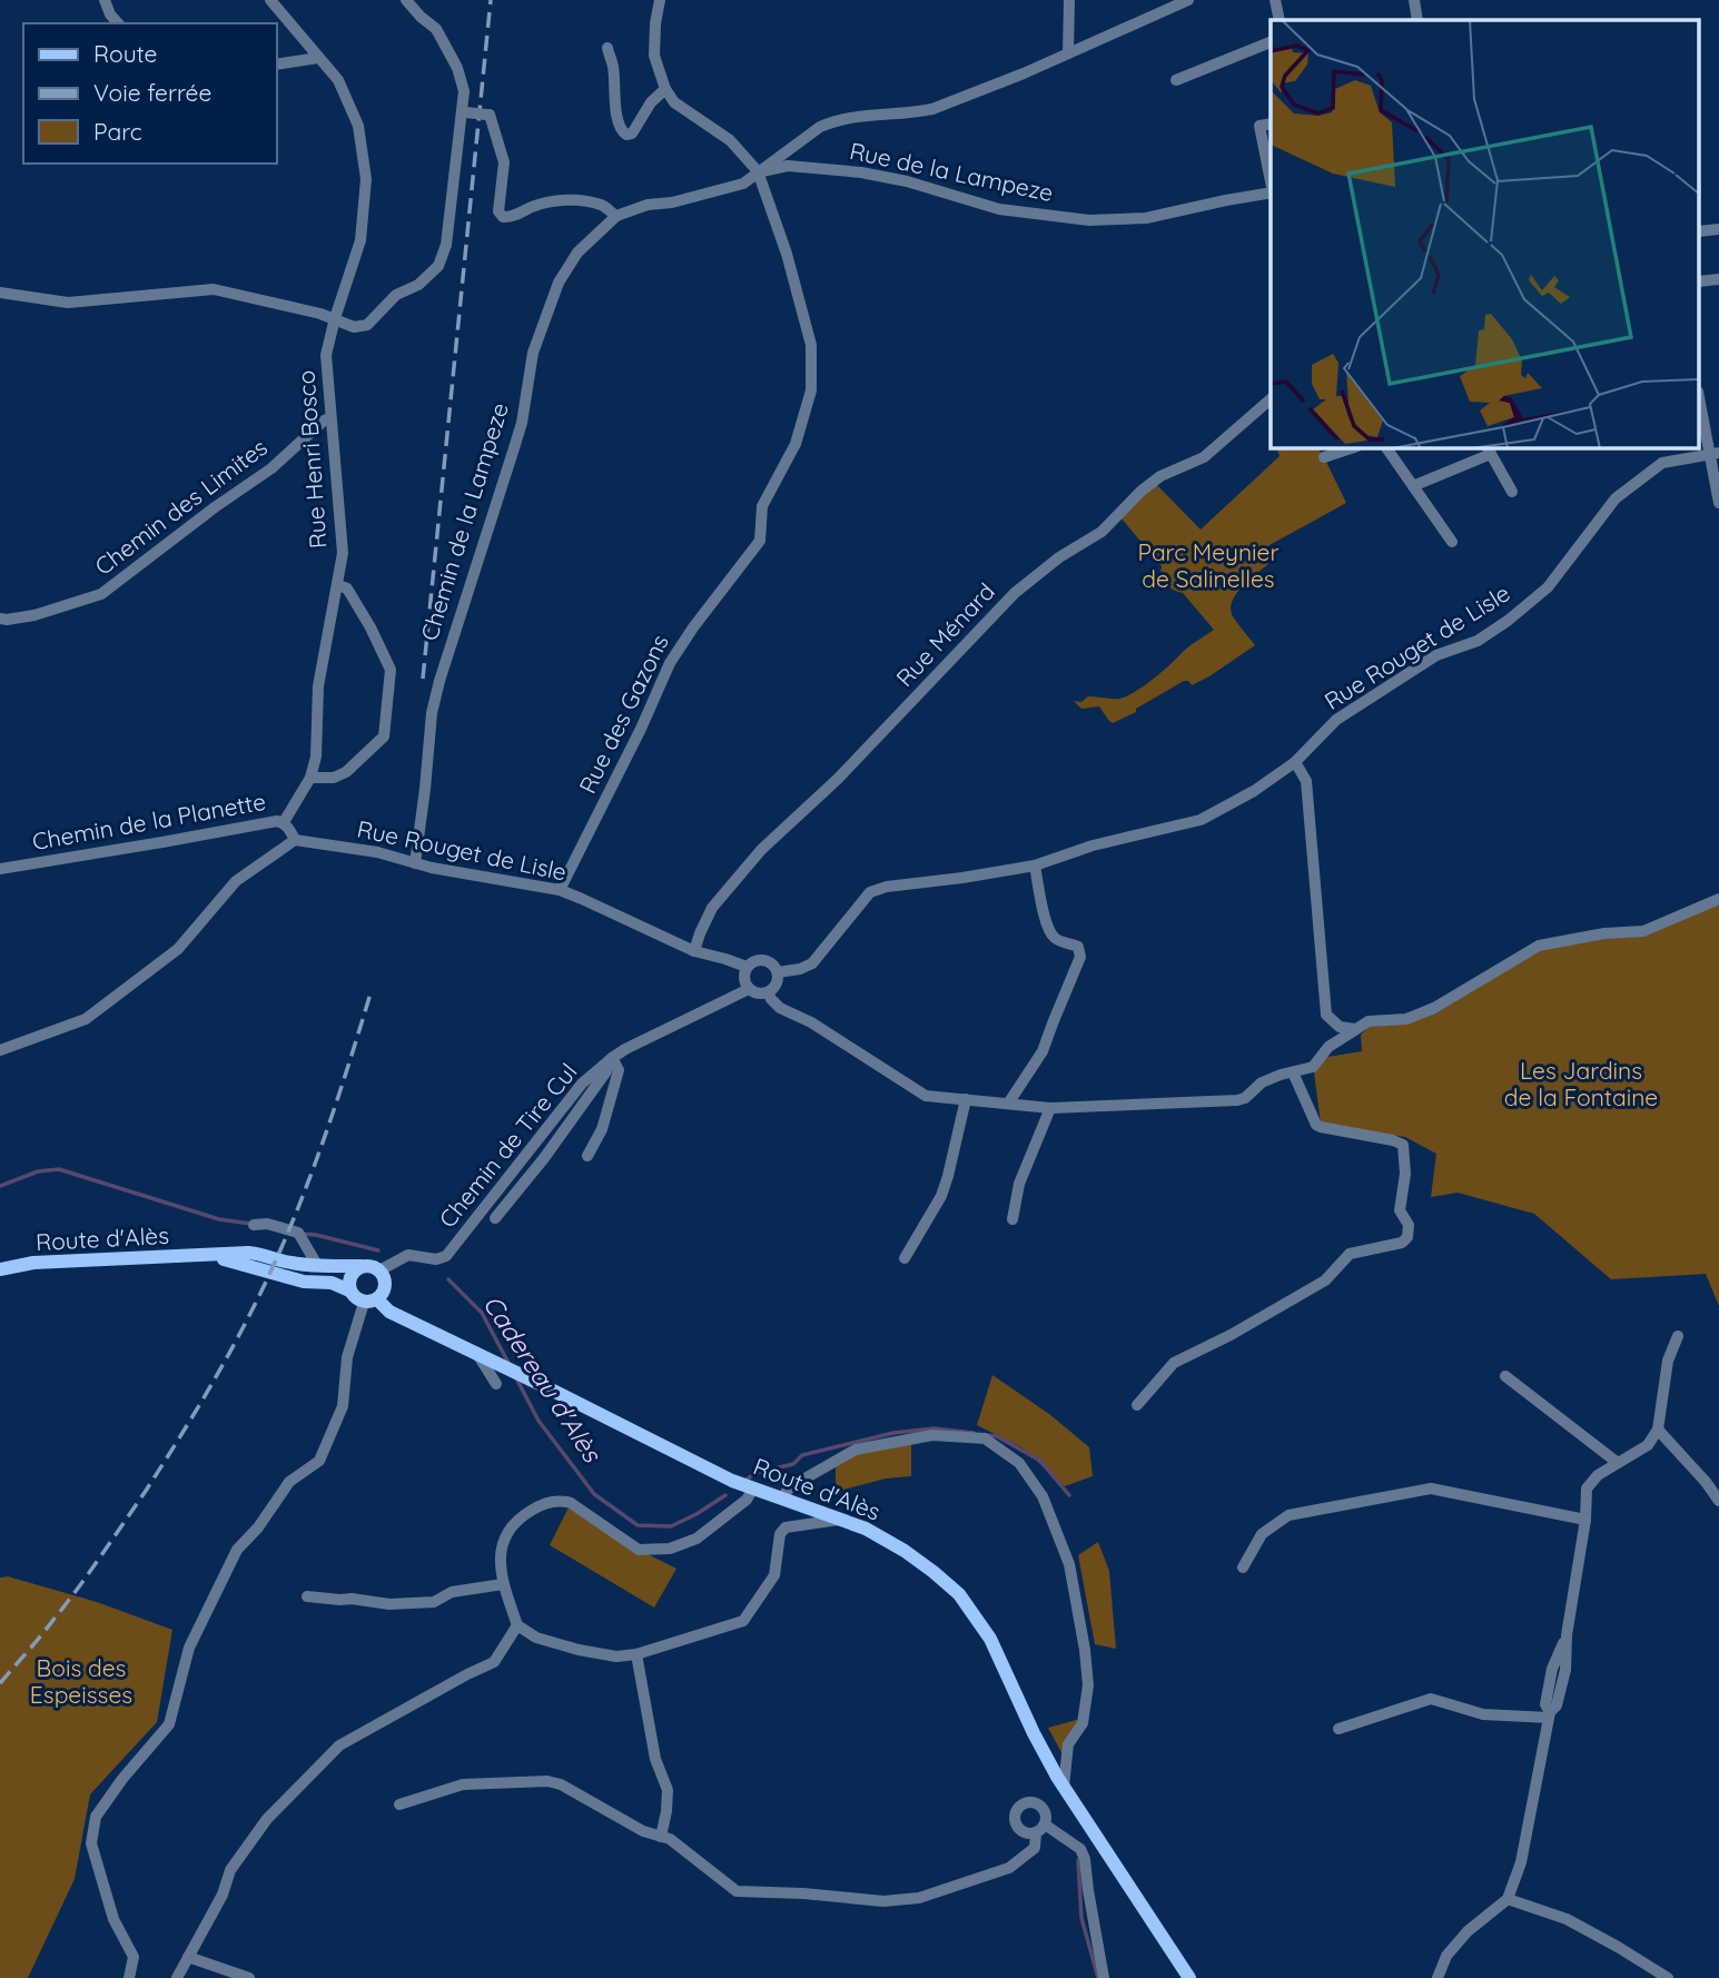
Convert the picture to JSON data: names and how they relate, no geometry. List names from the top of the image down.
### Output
{
  "streets": {
    "main road": ["Route d'Alès"],
    "street": [
      "Rue de la Lampeze",
      "Rue Henri Bosco",
      "Chemin des Limites",
      "Chemin de la Lampeze",
      "Rue Ménard",
      "Rue Rouget de Lisle",
      "Rue des Gazons",
      "Chemin de la Planette",
      "Chemin de Tire Cul"
    ]
  },
  "crossings": [
    ["Rue de la Lampeze", "Rue des Gazons"],
    ["Rue Henri Bosco", "Chemin des Limites"],
    ["Rue Henri Bosco", "Chemin de la Planette"],
    ["Chemin de la Lampeze", "Rue Rouget de Lisle"],
    ["Rue Ménard", "Rue Rouget de Lisle"],
    ["Rue Rouget de Lisle", "Rue des Gazons"],
    ["Rue Rouget de Lisle", "Chemin de la Planette"],
    ["Rue Rouget de Lisle", "Chemin de Tire Cul"],
    ["Chemin de Tire Cul", "Route d'Alès"]
  ],
  "water": ["Cadereau d'Alès"],
  "parks": ["Parc Meynier de Salinelles", "Les Jardins de la Fontaine", "Bois des Espeisses"],
  "legend": ["Route", "Voie ferrée", "Parc"]
}
